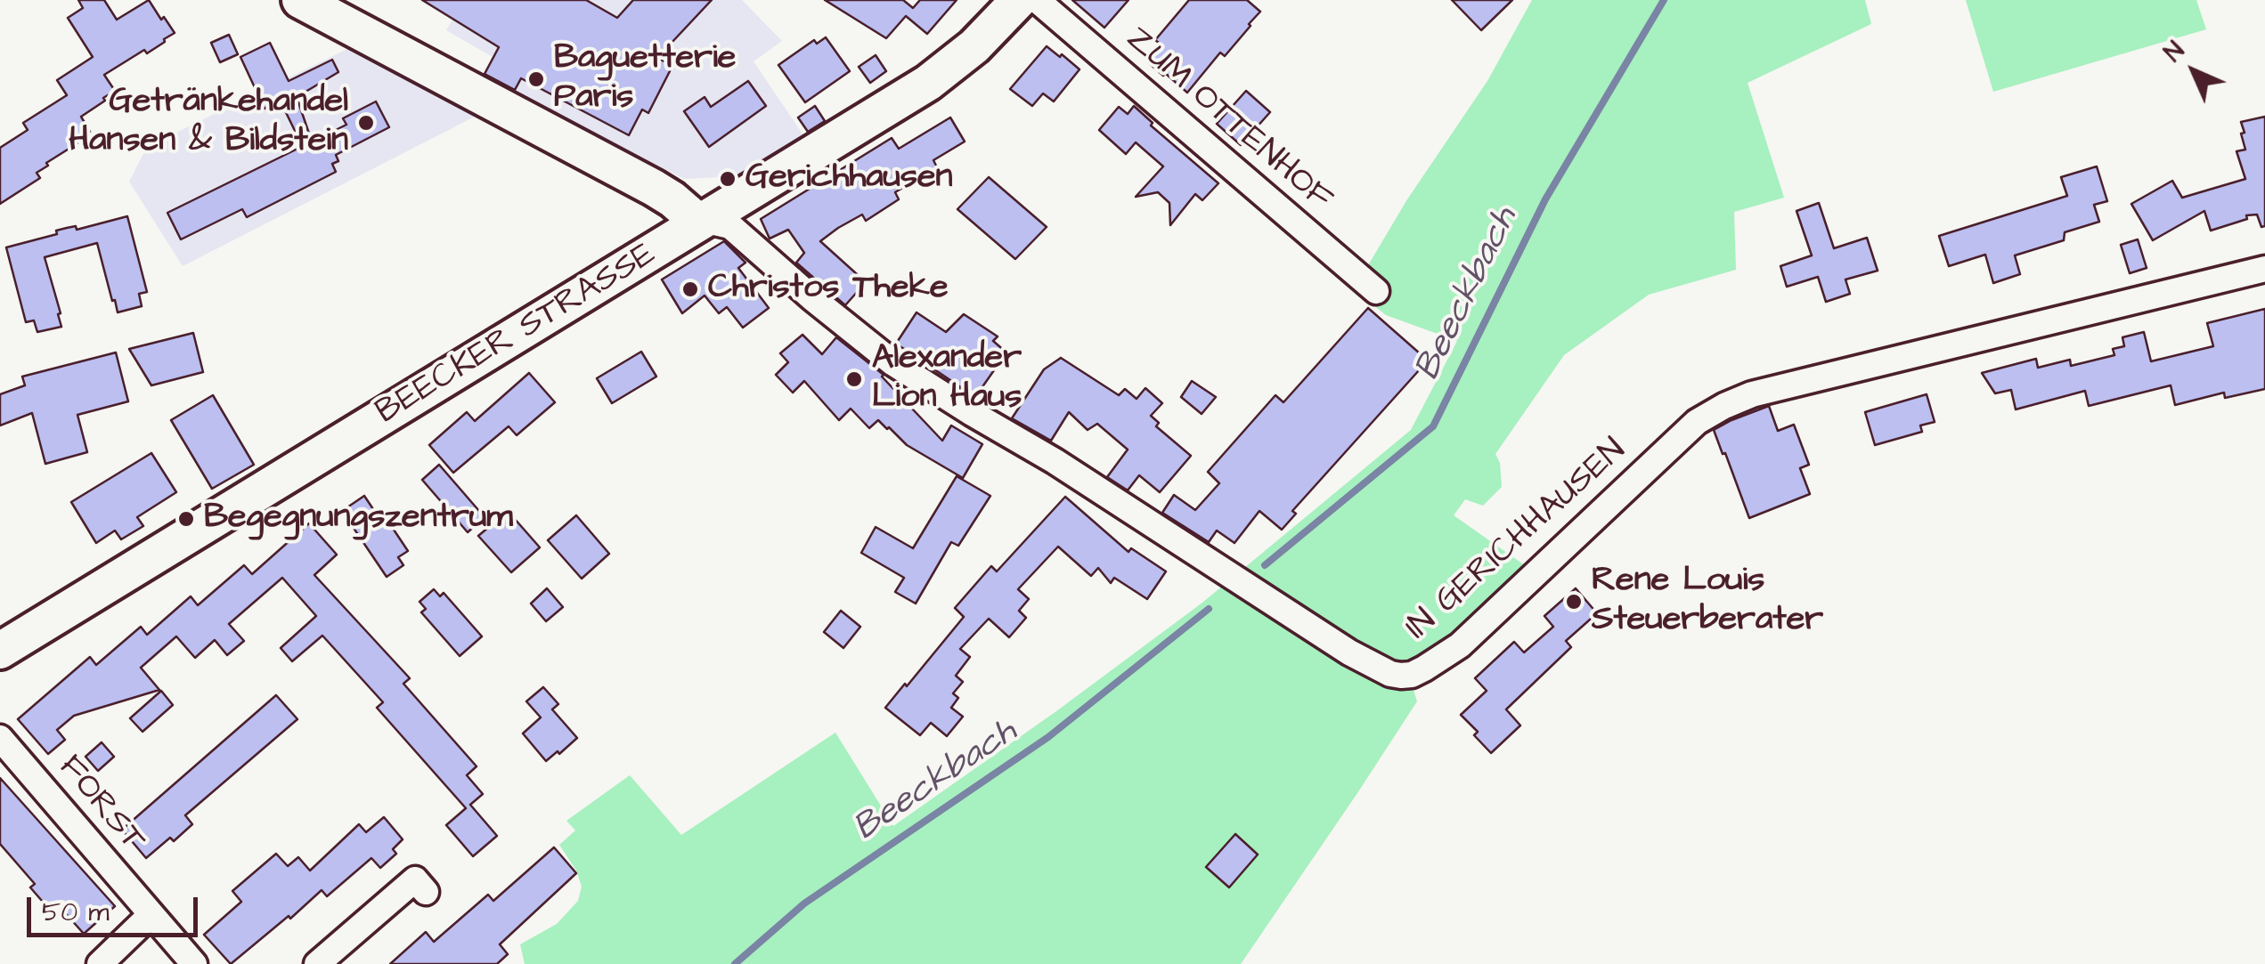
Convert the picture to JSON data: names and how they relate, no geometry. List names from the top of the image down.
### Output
{
  "streets": {
    "street": [
      "ZUM OTTENHOF",
      "BEECKER STRASSE",
      "IN GERICHHAUSEN",
      "FORST"
    ]
  },
  "crossings": [
    ["BEECKER STRASSE", "IN GERICHHAUSEN"]
  ],
  "water": ["Beeckbach"],
  "places": [
    "Baguetterie Paris",
    "Getränkehandel Hansen & Bildstein",
    "Gerichhausen",
    "Christos Theke",
    "Alexander Lion Haus",
    "Begegnungszentrum",
    "Rene Louis Steuerberater"
  ],
  "scale_bar": "50 m",
  "north": "top left"
}
